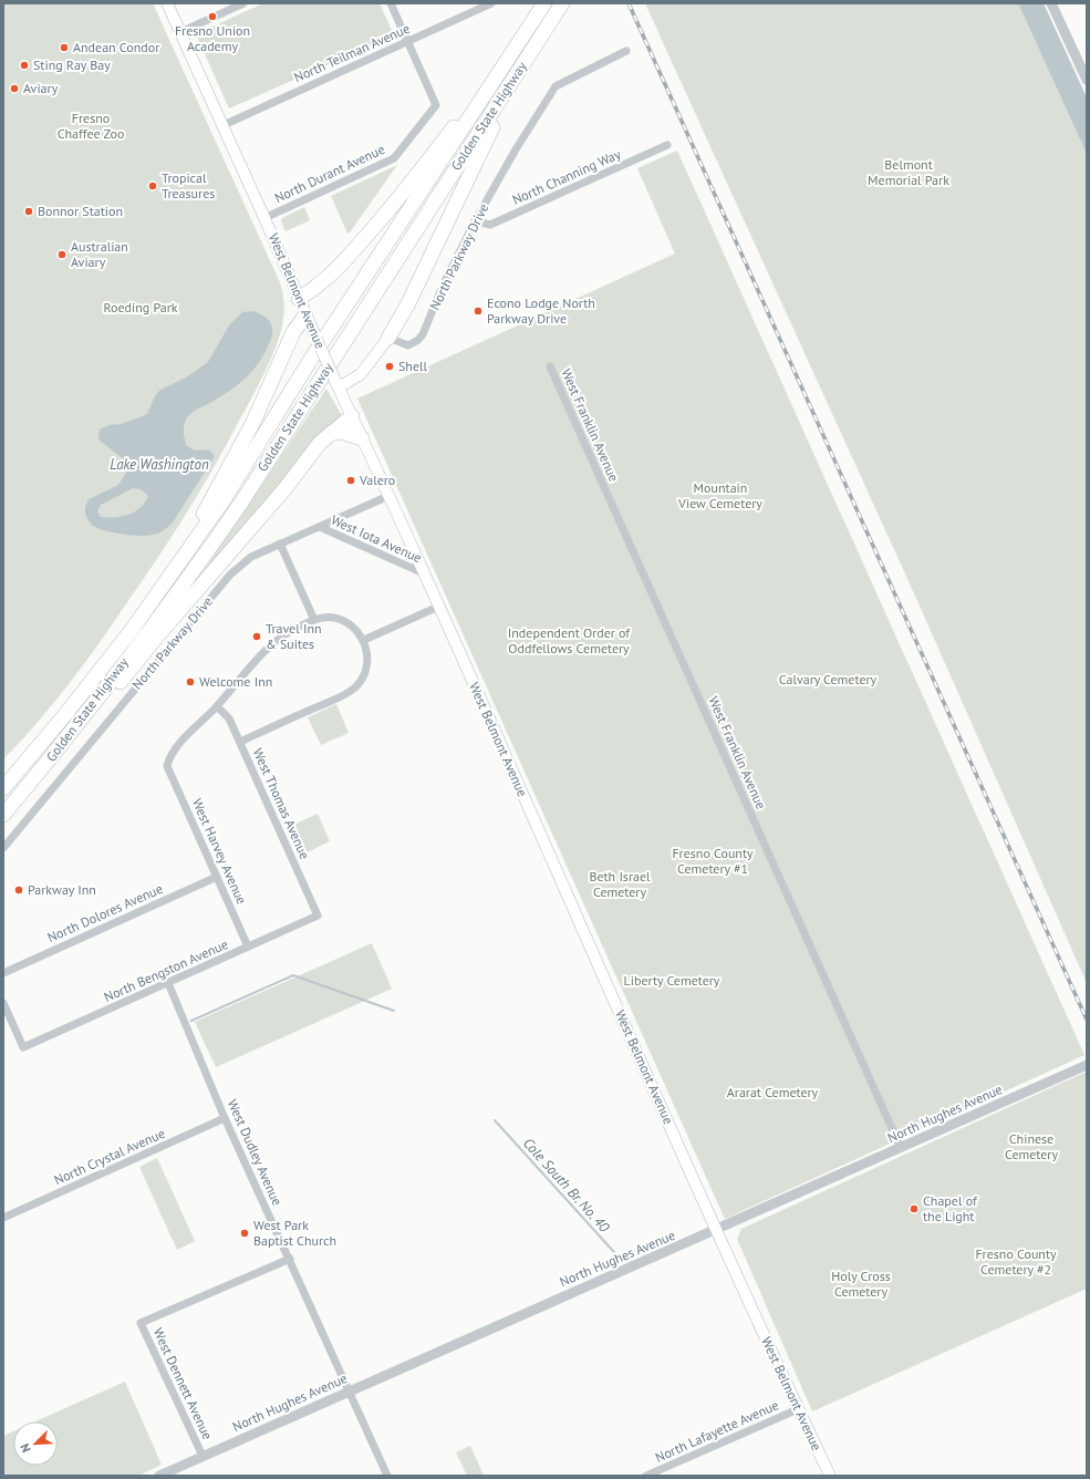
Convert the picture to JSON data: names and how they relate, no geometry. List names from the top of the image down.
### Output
{
  "streets": {
    "highway": ["Golden State Highway"],
    "main road": ["West Belmont Avenue"],
    "street": [
      "North Teilman Avenue",
      "North Durant Avenue",
      "North Channing Way",
      "North Parkway Drive",
      "West Franklin Avenue",
      "West Iota Avenue",
      "West Thomas Avenue",
      "West Harvey Avenue",
      "North Dolores Avenue",
      "North Bengston Avenue",
      "North Hughes Avenue",
      "West Dudley Avenue",
      "North Crystal Avenue",
      "West Dennett Avenue",
      "North Lafayette Avenue"
    ]
  },
  "crossings": [
    ["North Teilman Avenue", "North Durant Avenue"],
    ["North Teilman Avenue", "West Belmont Avenue"],
    ["North Durant Avenue", "West Belmont Avenue"],
    ["North Channing Way", "North Parkway Drive"],
    ["North Parkway Drive", "West Belmont Avenue"],
    ["North Parkway Drive", "West Iota Avenue"],
    ["West Belmont Avenue", "West Iota Avenue"],
    ["West Belmont Avenue", "North Hughes Avenue"],
    ["West Belmont Avenue", "North Lafayette Avenue"],
    ["West Franklin Avenue", "North Hughes Avenue"],
    ["West Thomas Avenue", "West Harvey Avenue"],
    ["West Thomas Avenue", "North Bengston Avenue"],
    ["West Harvey Avenue", "North Dolores Avenue"],
    ["West Harvey Avenue", "North Bengston Avenue"],
    ["North Bengston Avenue", "West Dudley Avenue"],
    ["North Hughes Avenue", "West Dudley Avenue"],
    ["North Hughes Avenue", "West Dennett Avenue"],
    ["West Dudley Avenue", "North Crystal Avenue"],
    ["West Dudley Avenue", "West Dennett Avenue"]
  ],
  "water": ["Lake Washington", "Cole South Br. No. 40"],
  "parks": [
    "Fresno Chaffee Zoo",
    "Belmont Memorial Park",
    "Roeding Park",
    "Mountain View Cemetery",
    "Independent Order of Oddfellows Cemetery",
    "Calvary Cemetery",
    "Fresno County Cemetery #1",
    "Beth Israel Cemetery",
    "Liberty Cemetery",
    "Ararat Cemetery",
    "Chinese Cemetery",
    "Fresno County Cemetery #2",
    "Holy Cross Cemetery"
  ],
  "places": [
    "Fresno Union Academy",
    "Andean Condor",
    "Sting Ray Bay",
    "Aviary",
    "Tropical Treasures",
    "Bonnor Station",
    "Australian Aviary",
    "Econo Lodge North Parkway Drive",
    "Shell",
    "Valero",
    "Travel Inn & Suites",
    "Welcome Inn",
    "Parkway Inn",
    "Chapel of the Light",
    "West Park Baptist Church"
  ],
  "north": "bottom left"
}
